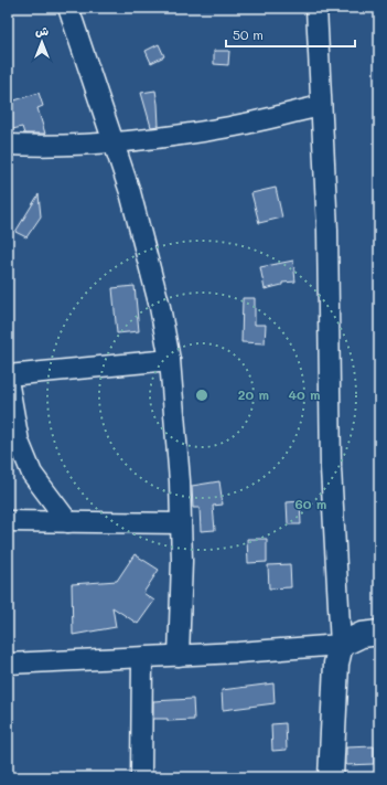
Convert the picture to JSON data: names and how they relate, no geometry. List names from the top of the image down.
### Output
{
  "scale_bar": "50 m",
  "north": "top",
  "rings": ["20 m", "40 m", "60 m"]
}
